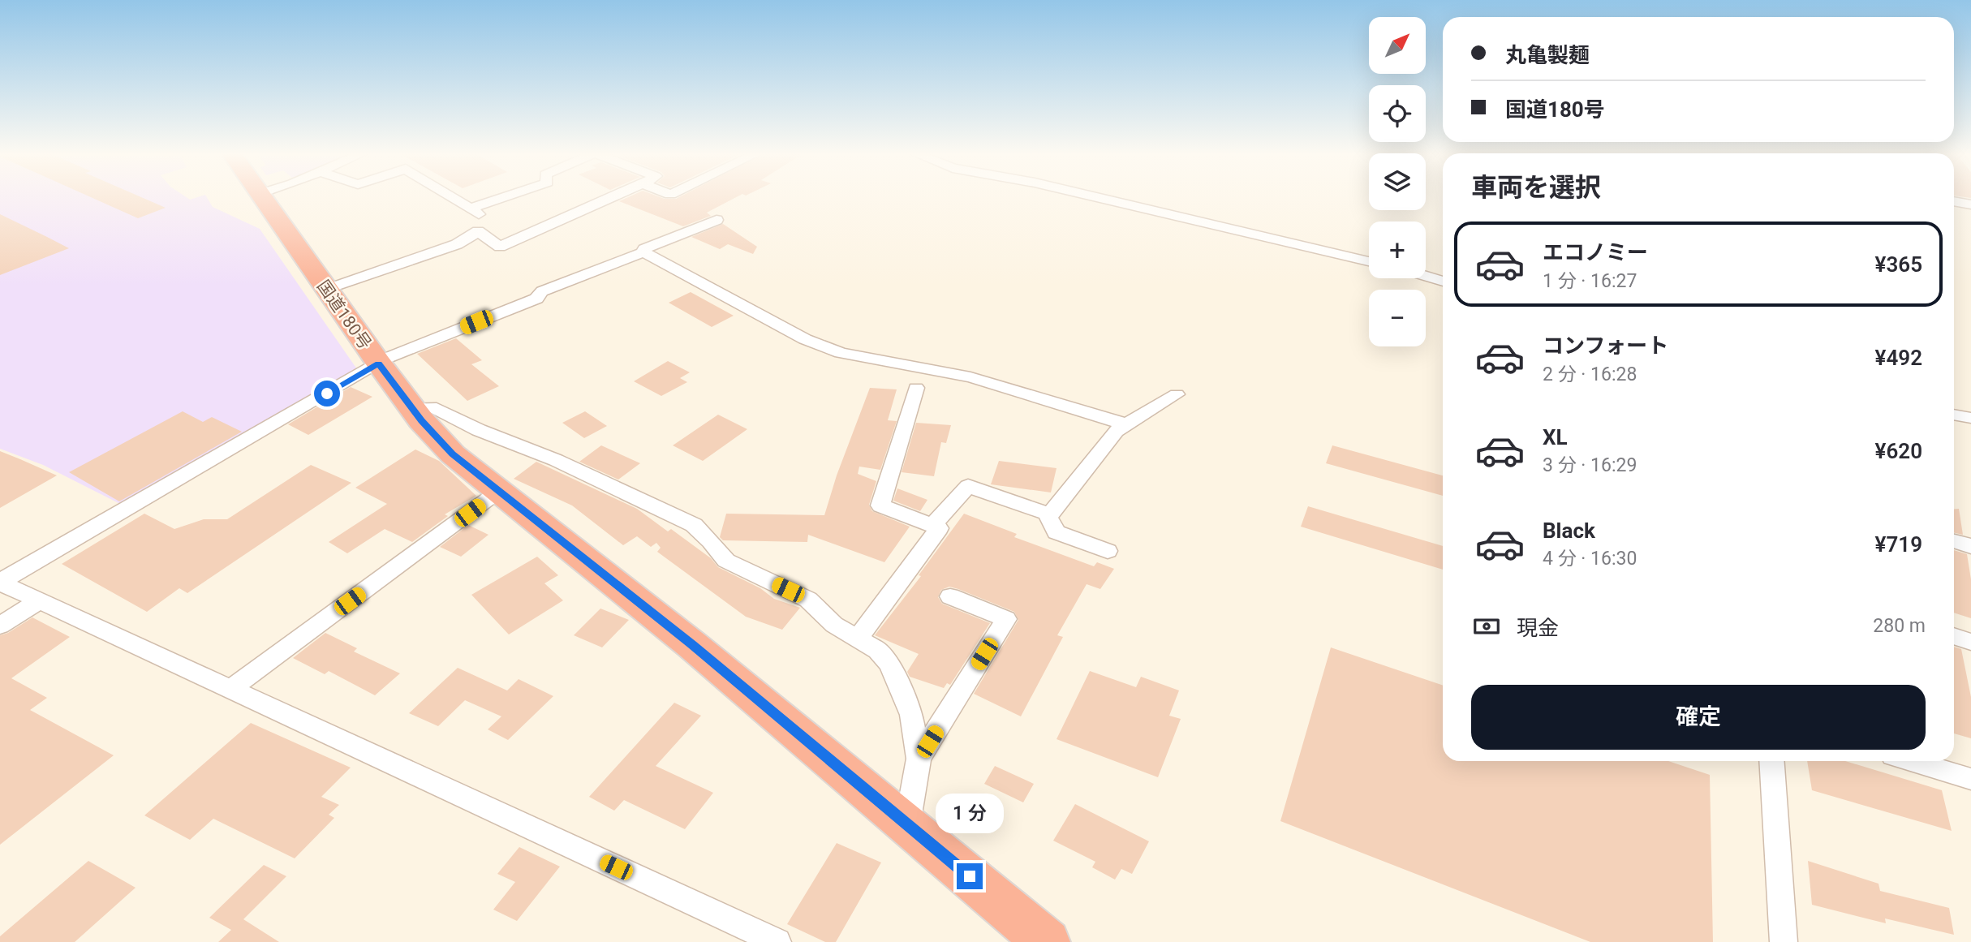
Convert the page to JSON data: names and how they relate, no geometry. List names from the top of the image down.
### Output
{
  "streets": {
    "highway": ["国道180号"]
  },
  "north": "top right",
  "page": {
    "map_buttons": ["+", "−"],
    "banner": ["丸亀製麺", "国道180号"],
    "heading": "車両を選択",
    "list": [
      {
        "name": "エコノミー",
        "note": "1 分 · 16:27",
        "value": "¥365"
      },
      {
        "name": "コンフォート",
        "note": "2 分 · 16:28",
        "value": "¥492"
      },
      {
        "name": "XL",
        "note": "3 分 · 16:29",
        "value": "¥620"
      },
      {
        "name": "Black",
        "note": "4 分 · 16:30",
        "value": "¥719"
      }
    ],
    "pay": ["現金", "280 m"],
    "buttons": "確定",
    "bubble": "1 分"
  }
}
